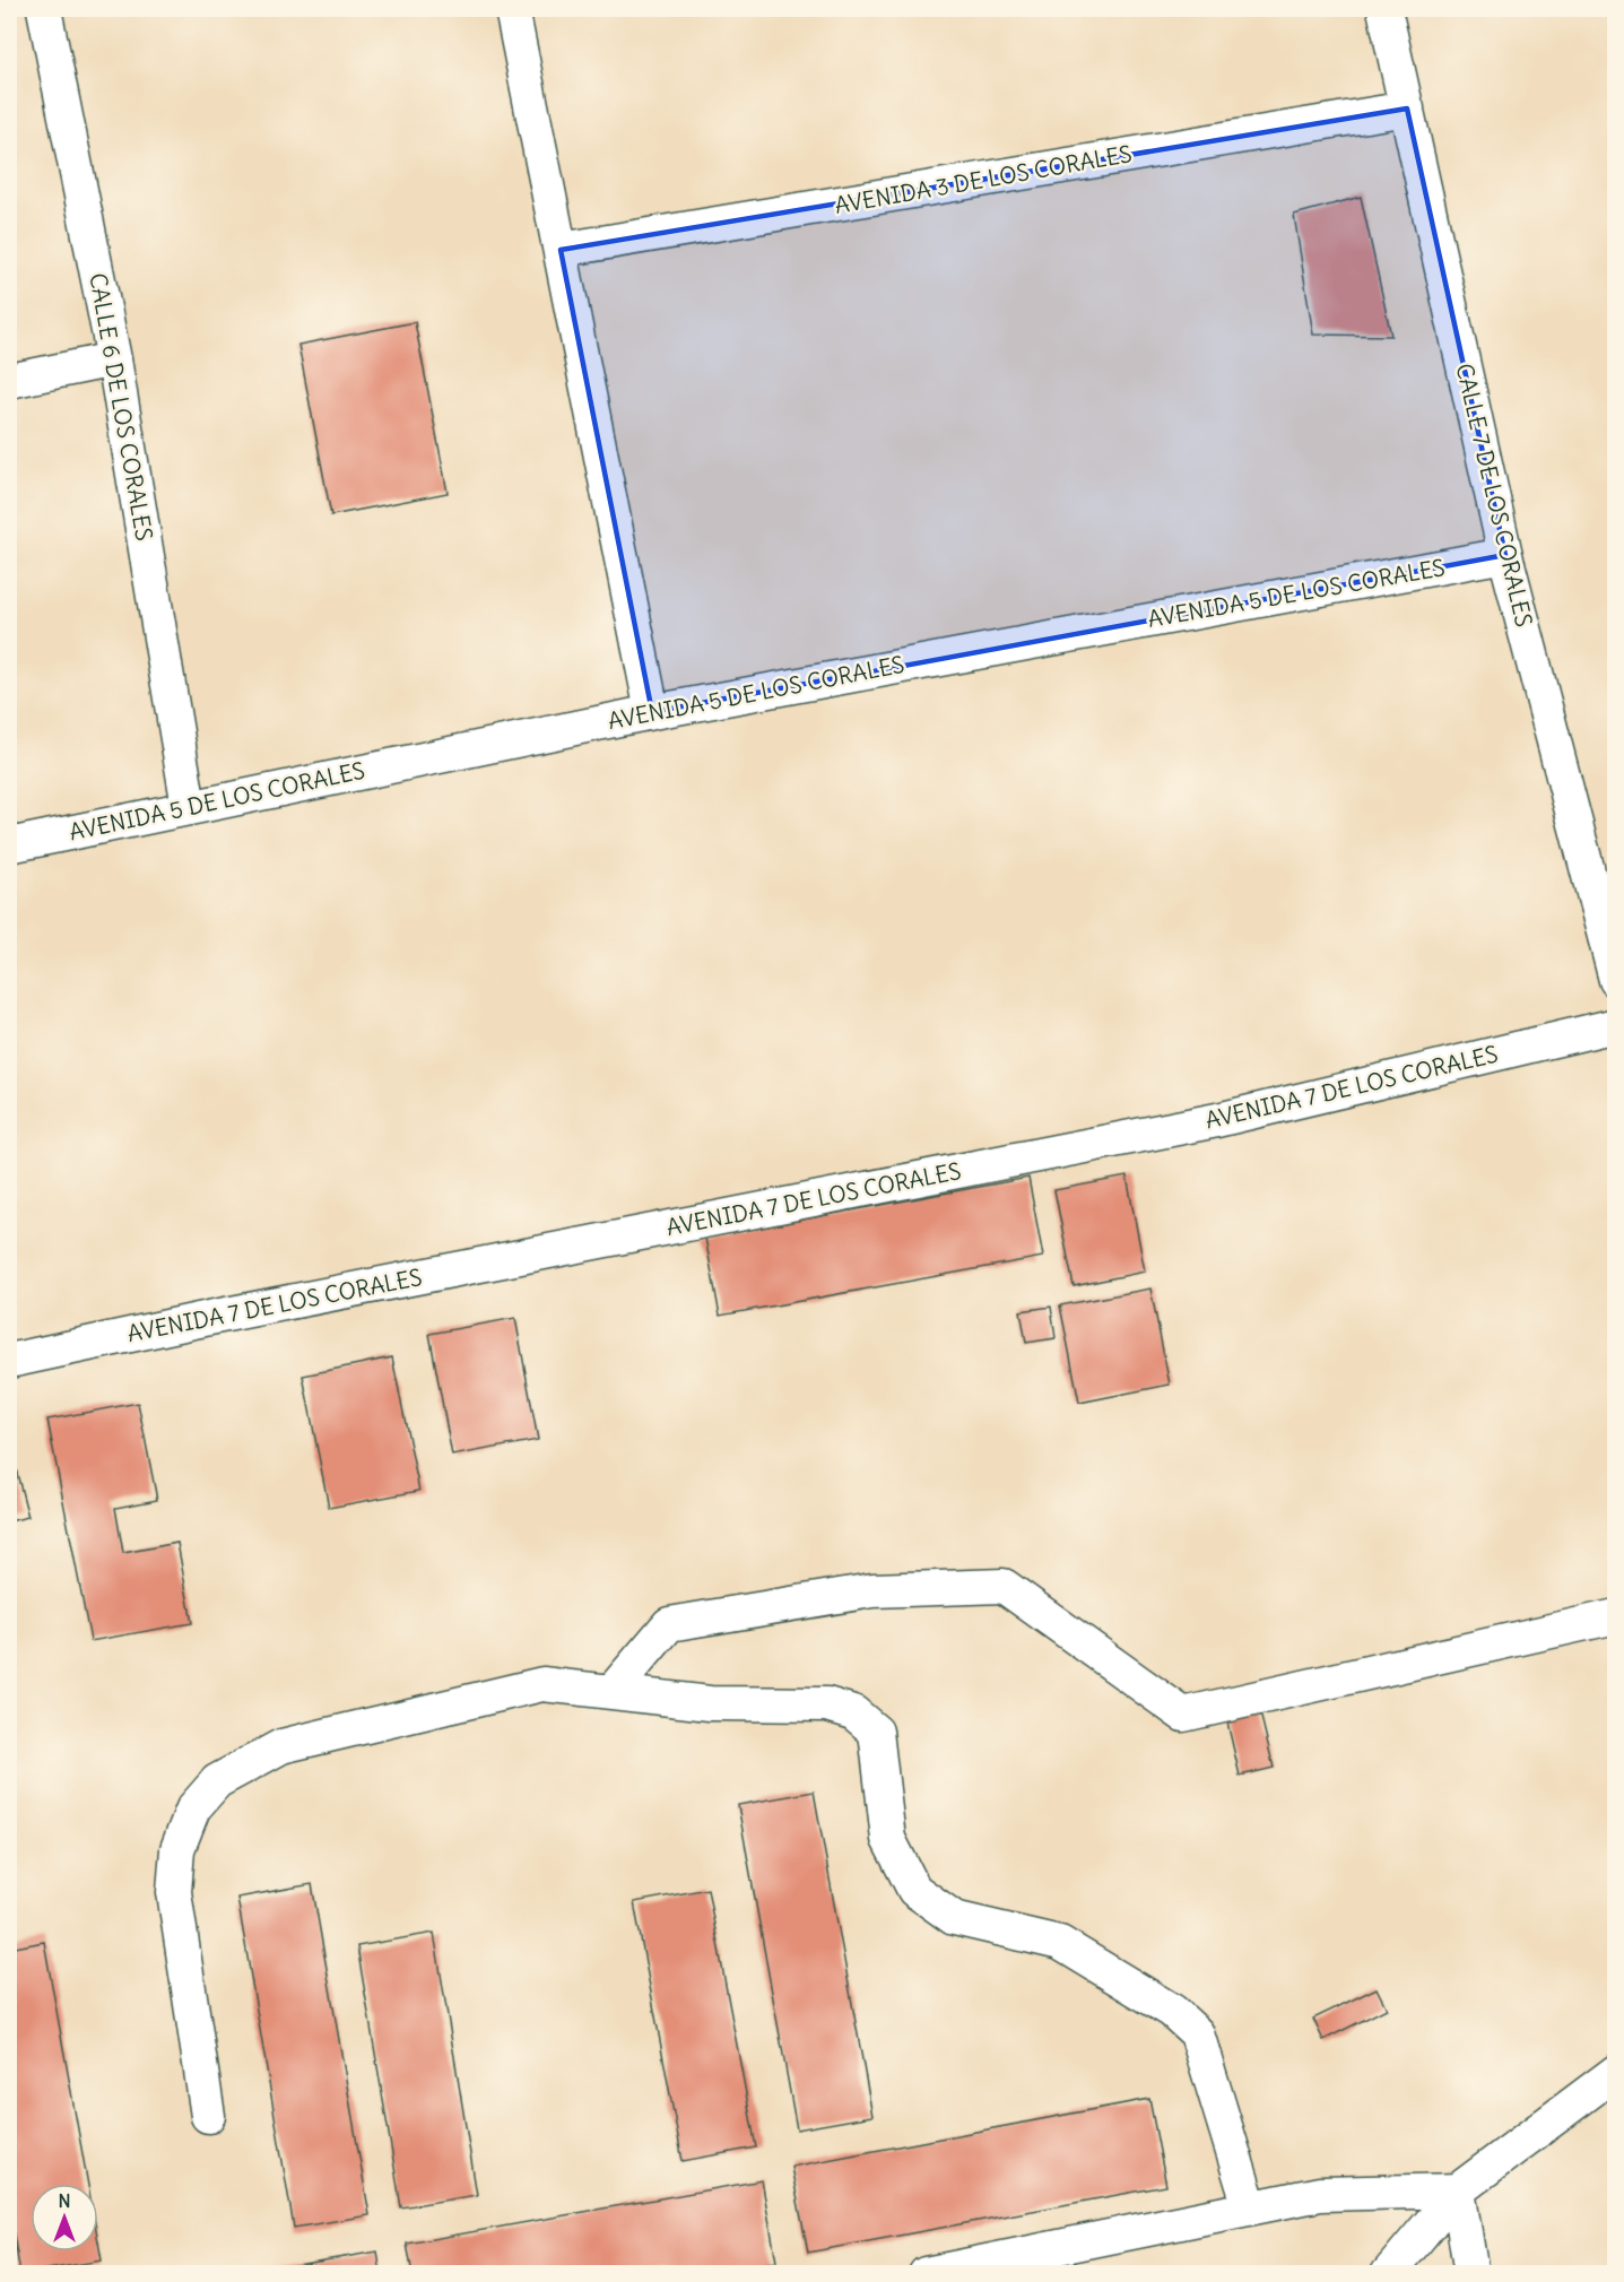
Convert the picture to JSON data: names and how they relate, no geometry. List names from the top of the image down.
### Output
{
  "streets": {
    "street": [
      "AVENIDA 3 DE LOS CORALES",
      "CALLE 6 DE LOS CORALES",
      "CALLE 7 DE LOS CORALES",
      "AVENIDA 5 DE LOS CORALES",
      "AVENIDA 7 DE LOS CORALES"
    ]
  },
  "crossings": [
    ["AVENIDA 3 DE LOS CORALES", "CALLE 7 DE LOS CORALES"],
    ["CALLE 6 DE LOS CORALES", "AVENIDA 5 DE LOS CORALES"],
    ["CALLE 7 DE LOS CORALES", "AVENIDA 5 DE LOS CORALES"]
  ],
  "north": "top"
}
